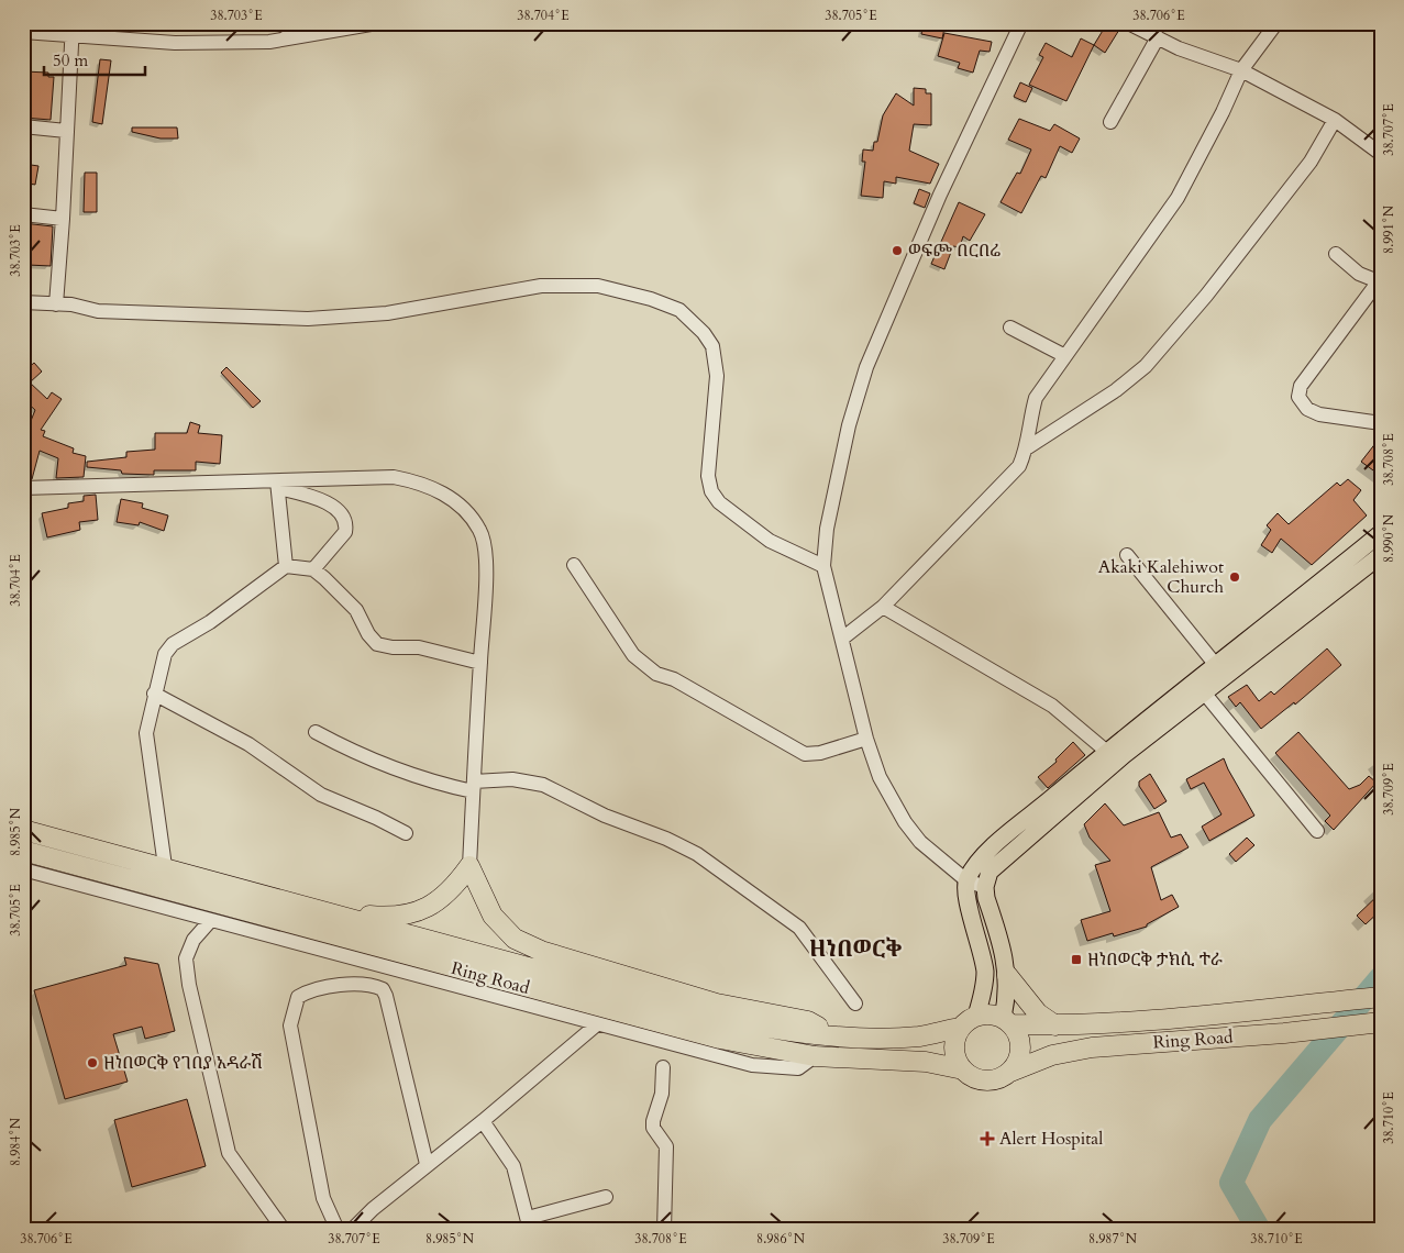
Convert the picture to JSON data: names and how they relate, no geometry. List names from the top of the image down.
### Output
{
  "streets": {
    "highway": ["Ring Road"]
  },
  "districts": ["ዘነበወርቅ"],
  "places": {
    "other": ["ወፍጮ በርበሬ", "Akaki Kalehiwot Church", "ዘነበወርቅ የገበያ አዳራሽ"],
    "transit": ["ዘነበወርቅ ታክሲ ተራ"],
    "health": ["Alert Hospital"]
  },
  "scale_bar": "50 m",
  "coordinates": [
    "38.703°E",
    "38.704°E",
    "38.705°E",
    "38.706°E",
    "38.707°E",
    "8.991°N",
    "38.708°E",
    "8.990°N",
    "38.709°E",
    "8.985°N",
    "38.710°E",
    "8.984°N",
    "8.986°N",
    "8.987°N"
  ]
}
